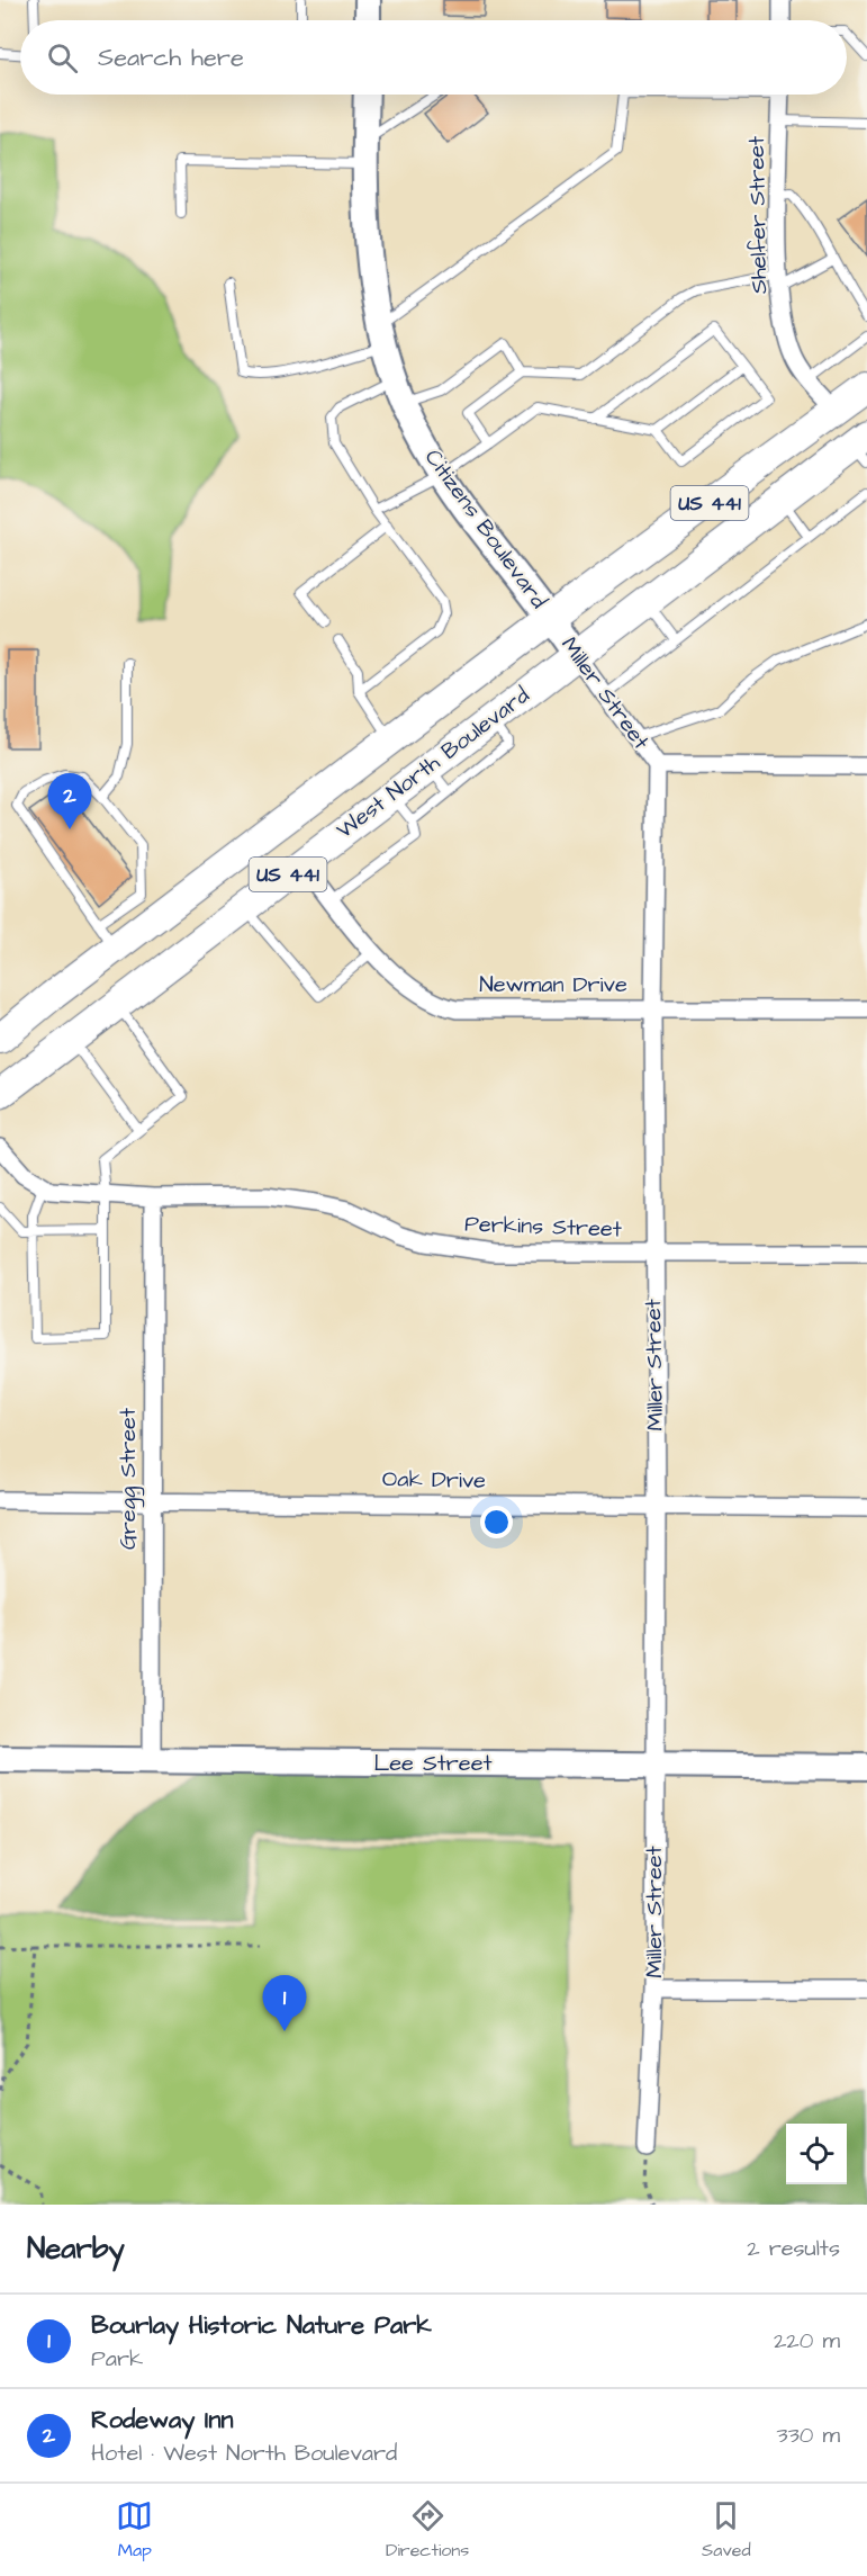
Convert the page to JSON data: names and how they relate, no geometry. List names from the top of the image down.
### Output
{
  "streets": {
    "main road": ["US 441", "West North Boulevard"],
    "street": [
      "Shelfer Street",
      "Citizens Boulevard",
      "Miller Street",
      "Newman Drive",
      "Perkins Street",
      "Gregg Street",
      "Oak Drive",
      "Lee Street"
    ]
  },
  "crossings": [
    ["Shelfer Street", "West North Boulevard"],
    ["Citizens Boulevard", "Miller Street"],
    ["Citizens Boulevard", "West North Boulevard"],
    ["Miller Street", "West North Boulevard"],
    ["Miller Street", "Newman Drive"],
    ["Miller Street", "Perkins Street"],
    ["Miller Street", "Oak Drive"],
    ["Miller Street", "Lee Street"],
    ["West North Boulevard", "Newman Drive"],
    ["Perkins Street", "Gregg Street"],
    ["Gregg Street", "Oak Drive"],
    ["Gregg Street", "Lee Street"]
  ],
  "page": {
    "search": "Search here",
    "pins": ["2", "1"],
    "heading": ["Nearby", "2 results"],
    "list": [
      {
        "mark": "1",
        "name": "Bourlay Historic Nature Park",
        "note": "Park",
        "value": "220 m"
      },
      {
        "mark": "2",
        "name": "Rodeway Inn",
        "note": "Hotel · West North Boulevard",
        "value": "330 m"
      }
    ],
    "nav": ["Map", "Directions", "Saved"]
  }
}
